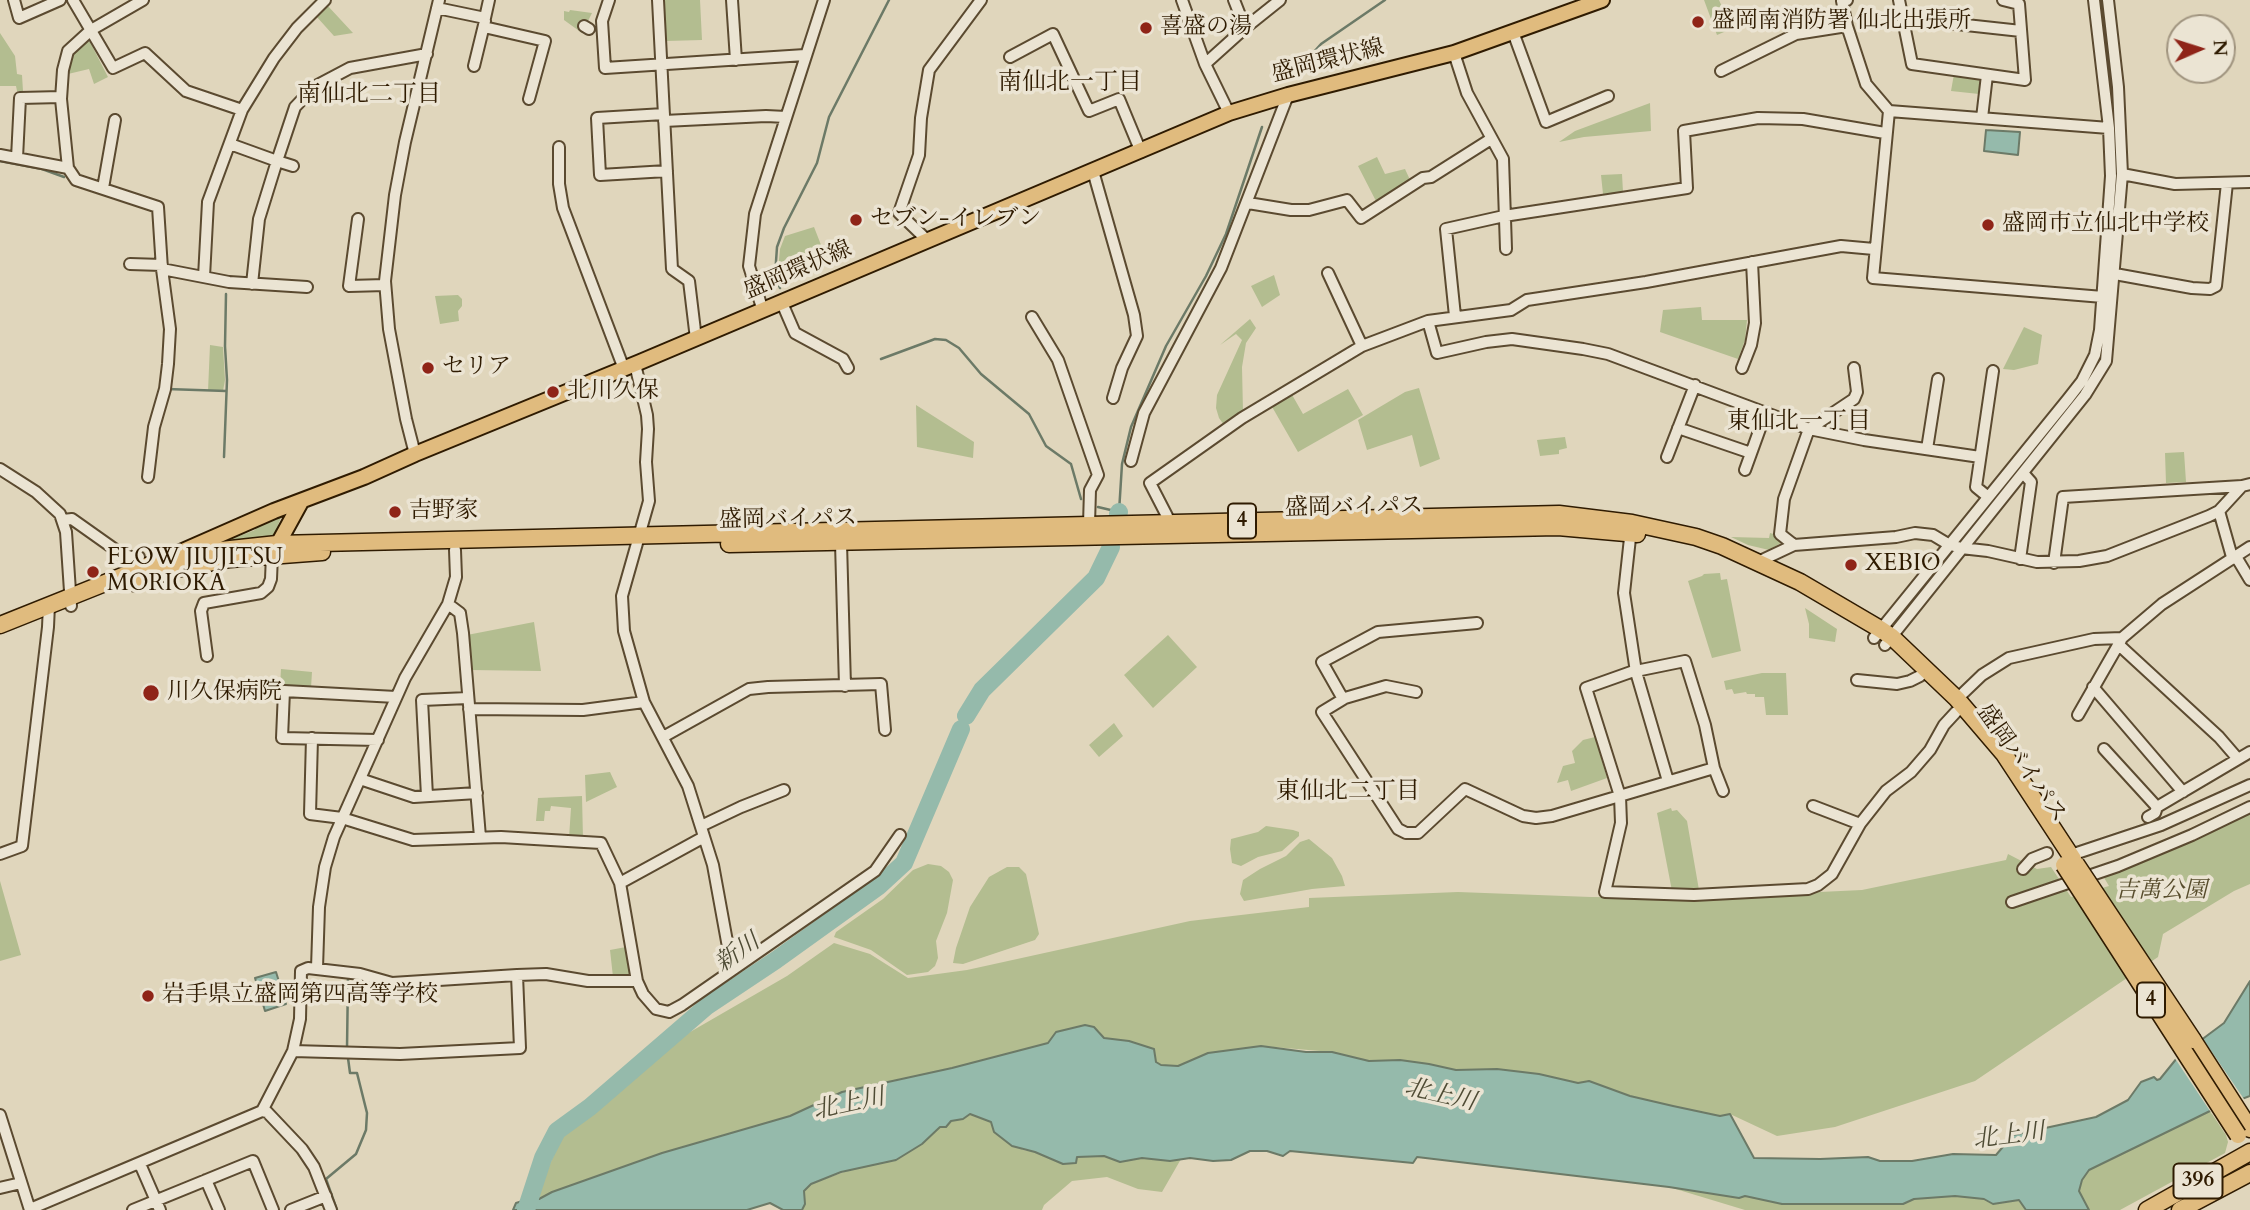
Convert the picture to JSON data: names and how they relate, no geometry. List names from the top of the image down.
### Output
{
  "streets": {
    "highway": ["盛岡バイパス", "4", "396"],
    "main road": ["盛岡環状線"]
  },
  "crossings": [
    ["盛岡環状線", "盛岡バイパス"],
    ["盛岡環状線", "4"],
    ["盛岡バイパス", "4"],
    ["盛岡バイパス", "396"]
  ],
  "districts": [
    "南仙北一丁目",
    "南仙北二丁目",
    "東仙北一丁目",
    "東仙北二丁目"
  ],
  "water": ["新川", "北上川"],
  "parks": ["吉萬公園"],
  "places": [
    "盛岡南消防署 仙北出張所",
    "喜盛の湯",
    "セブン-イレブン",
    "盛岡市立仙北中学校",
    "セリア",
    "北川久保",
    "吉野家",
    "XEBIO",
    "FLOW JIUJITSU MORIOKA",
    "川久保病院",
    "岩手県立盛岡第四高等学校"
  ],
  "north": "right"
}
